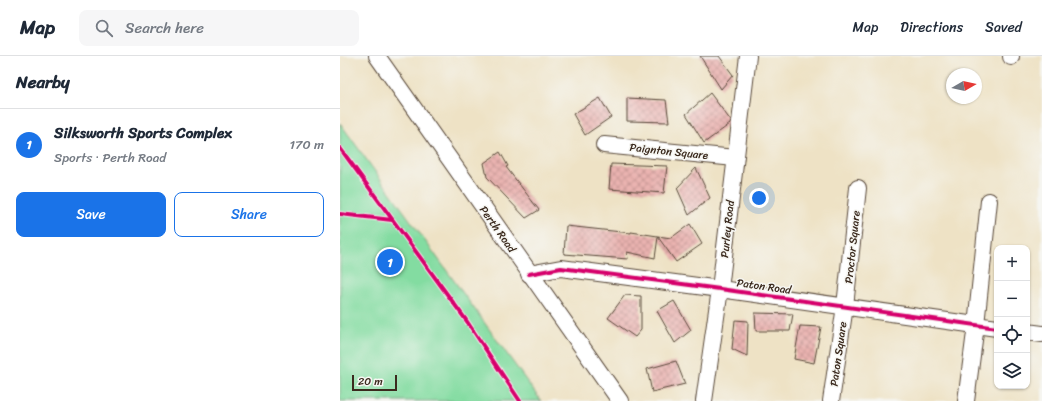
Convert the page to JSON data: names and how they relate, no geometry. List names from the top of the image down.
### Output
{
  "streets": {
    "street": [
      "Paignton Square",
      "Perth Road",
      "Purley Road",
      "Proctor Square",
      "Paton Road",
      "Paton Square"
    ]
  },
  "crossings": [
    ["Paignton Square", "Purley Road"],
    ["Perth Road", "Paton Road"],
    ["Purley Road", "Paton Road"],
    ["Proctor Square", "Paton Road"],
    ["Proctor Square", "Paton Square"],
    ["Paton Road", "Paton Square"]
  ],
  "scale_bar": "20 m",
  "north": "right",
  "page": {
    "header": "Map",
    "search": "Search here",
    "nav": ["Map", "Directions", "Saved"],
    "heading": "Nearby",
    "list": [
      {
        "mark": "1",
        "name": "Silksworth Sports Complex",
        "note": "Sports · Perth Road",
        "value": "170 m"
      }
    ],
    "buttons": ["Save", "Share"],
    "map_buttons": ["+", "−"],
    "pins": "1",
    "scale": "20 m"
  }
}
